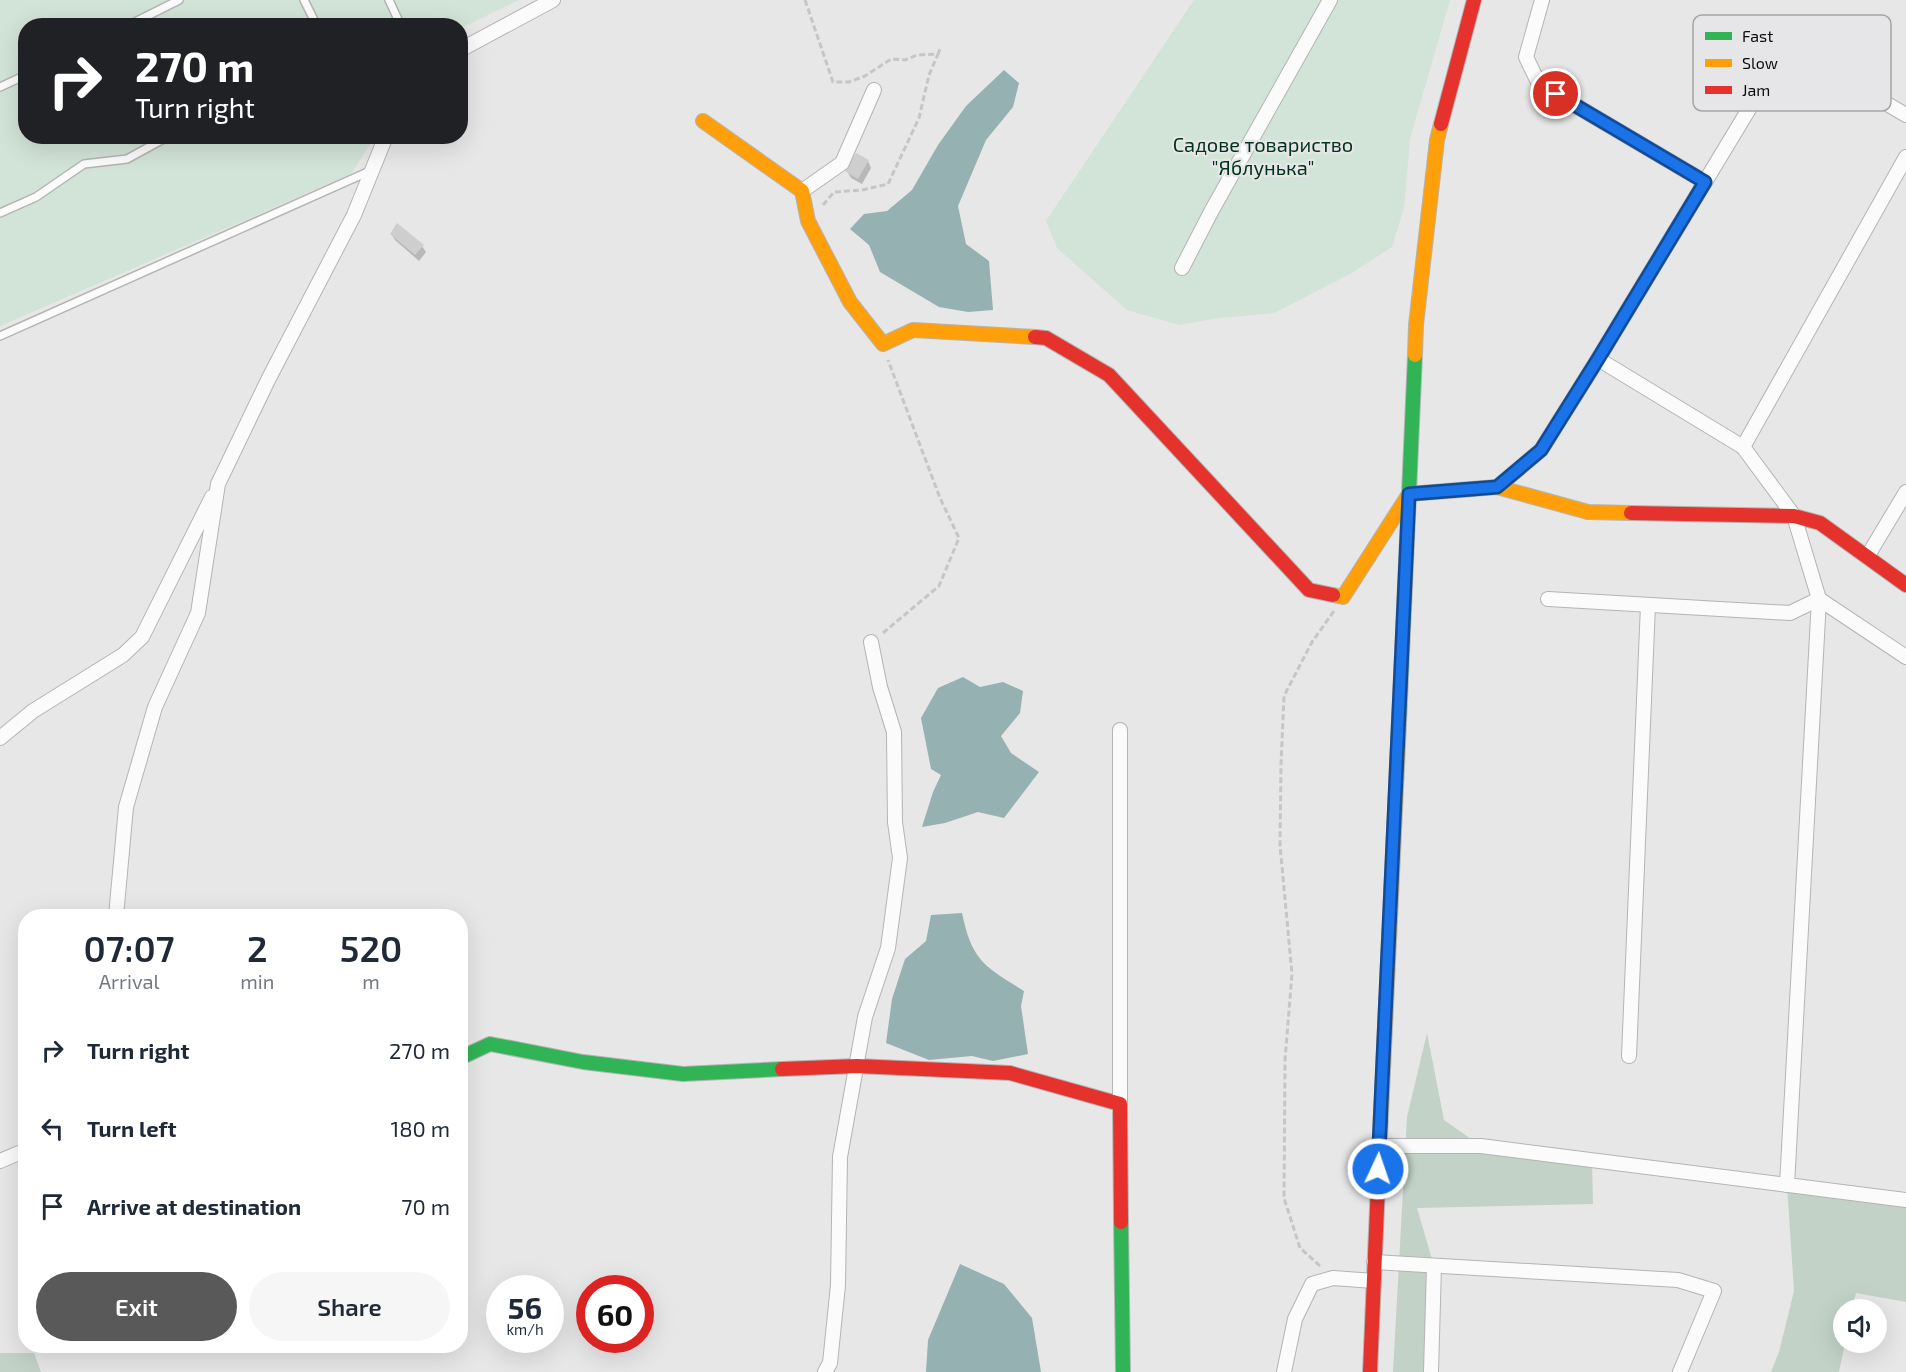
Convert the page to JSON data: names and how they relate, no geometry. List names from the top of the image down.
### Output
{
  "parks": ["Садове товариство \"Яблунька\""],
  "legend": ["Fast", "Slow", "Jam"],
  "page": {
    "turn": ["270 m", "Turn right"],
    "eta": [
      "07:07",
      "Arrival",
      "2",
      "min",
      "520",
      "m"
    ],
    "list": [
      {
        "name": "Turn right",
        "value": "270 m"
      },
      {
        "name": "Turn left",
        "value": "180 m"
      },
      {
        "name": "Arrive at destination",
        "value": "70 m"
      }
    ],
    "buttons": ["Exit", "Share"],
    "speed": "56 km/h",
    "limit": "60"
  }
}
